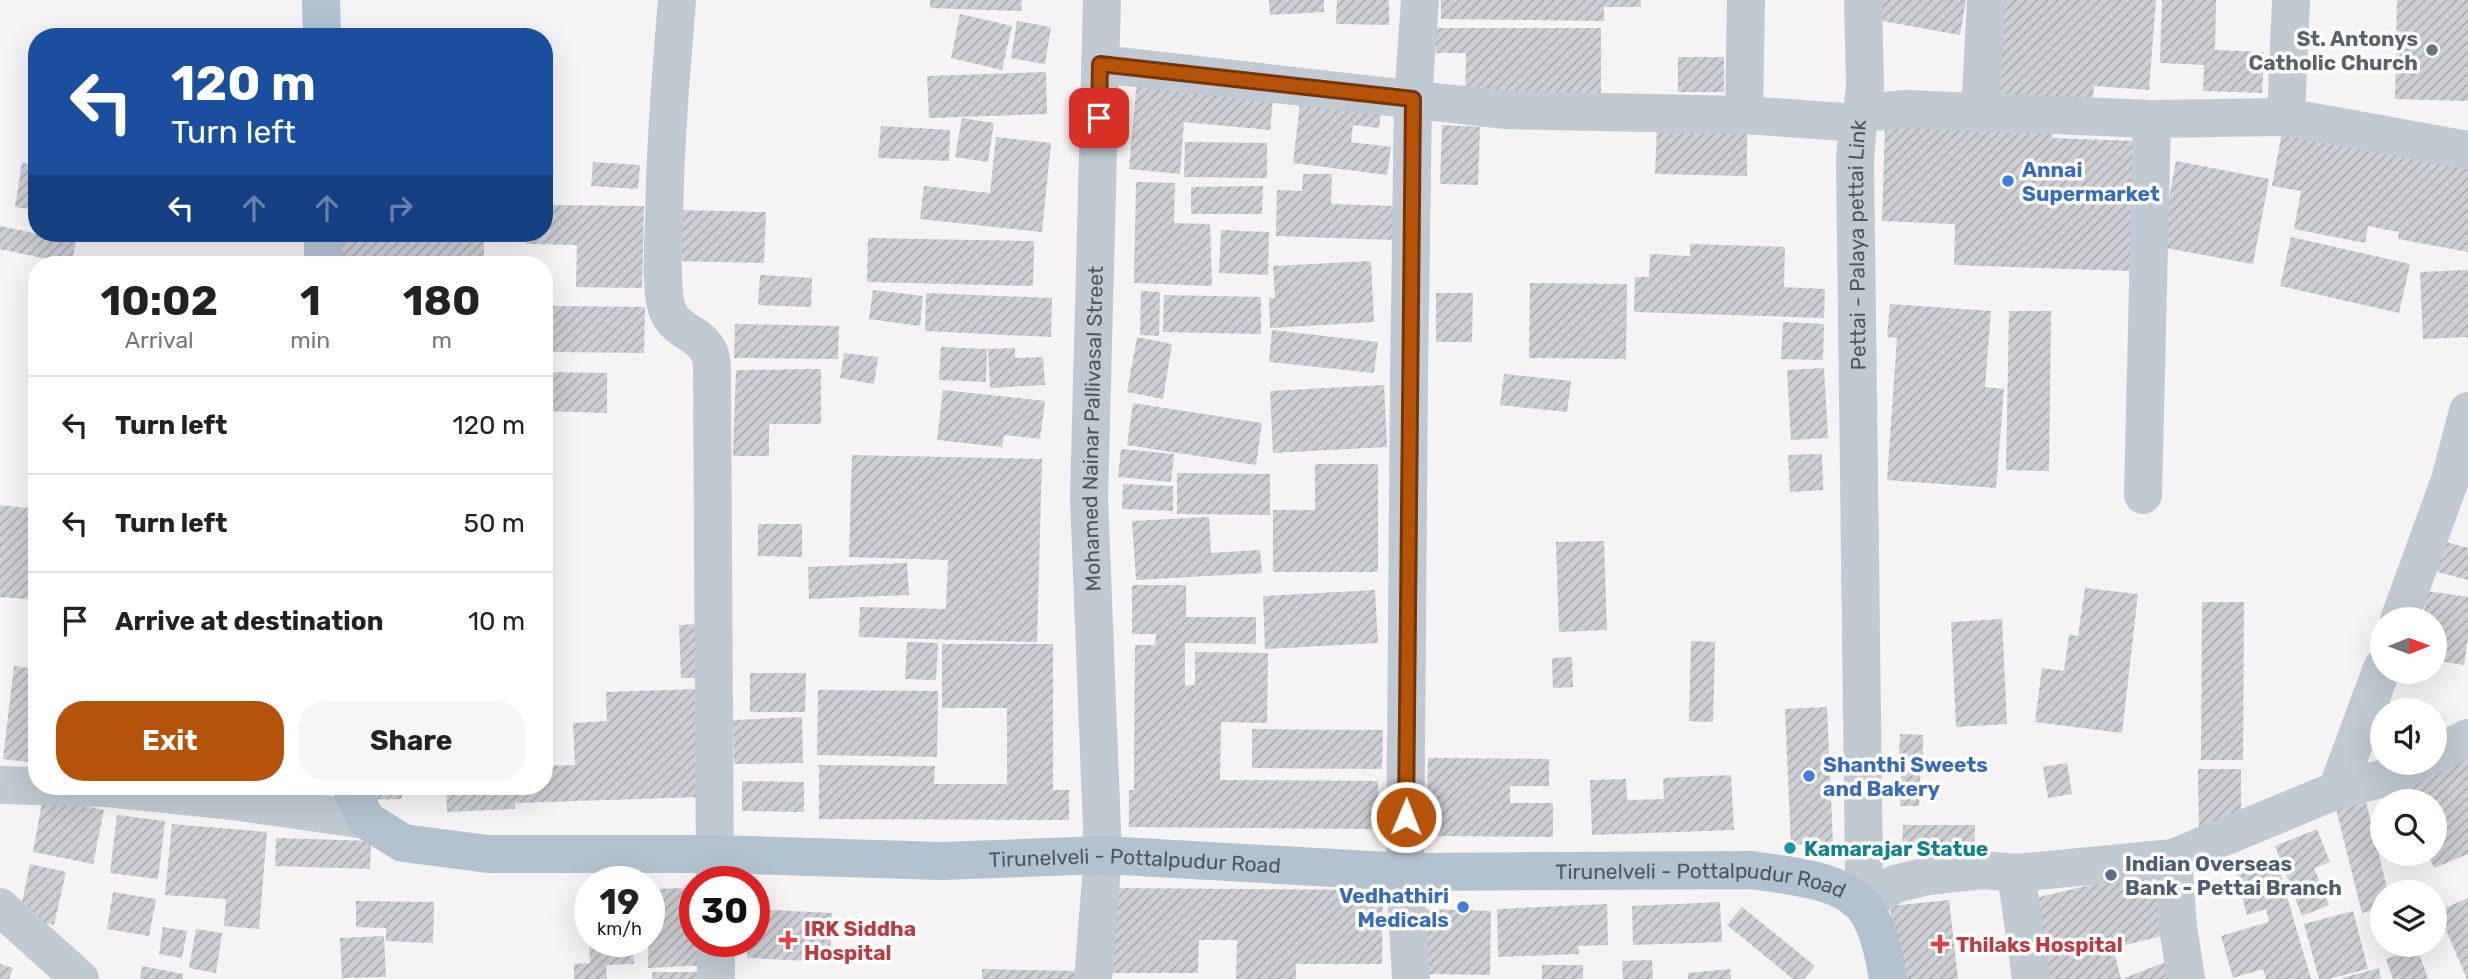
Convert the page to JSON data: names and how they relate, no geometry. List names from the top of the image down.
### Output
{
  "streets": {
    "main road": ["Tirunelveli - Pottalpudur Road"],
    "street": ["Pettai - Palaya pettai Link", "Mohamed Nainar Pallivasal Street"]
  },
  "crossings": [
    ["Pettai - Palaya pettai Link", "Tirunelveli - Pottalpudur Road"],
    ["Mohamed Nainar Pallivasal Street", "Tirunelveli - Pottalpudur Road"]
  ],
  "places": {
    "other": [
      "St. Antonys Catholic Church",
      "Annai Supermarket",
      "Shanthi Sweets and Bakery",
      "Kamarajar Statue",
      "Indian Overseas Bank - Pettai Branch",
      "Vedhathiri Medicals"
    ],
    "health": ["IRK Siddha Hospital", "Thilaks Hospital"]
  },
  "north": "right",
  "page": {
    "turn": ["120 m", "Turn left"],
    "eta": [
      "10:02",
      "Arrival",
      "1",
      "min",
      "180",
      "m"
    ],
    "list": [
      {
        "name": "Turn left",
        "value": "120 m"
      },
      {
        "name": "Turn left",
        "value": "50 m"
      },
      {
        "name": "Arrive at destination",
        "value": "10 m"
      }
    ],
    "buttons": ["Exit", "Share"],
    "speed": "19 km/h",
    "limit": "30"
  }
}
